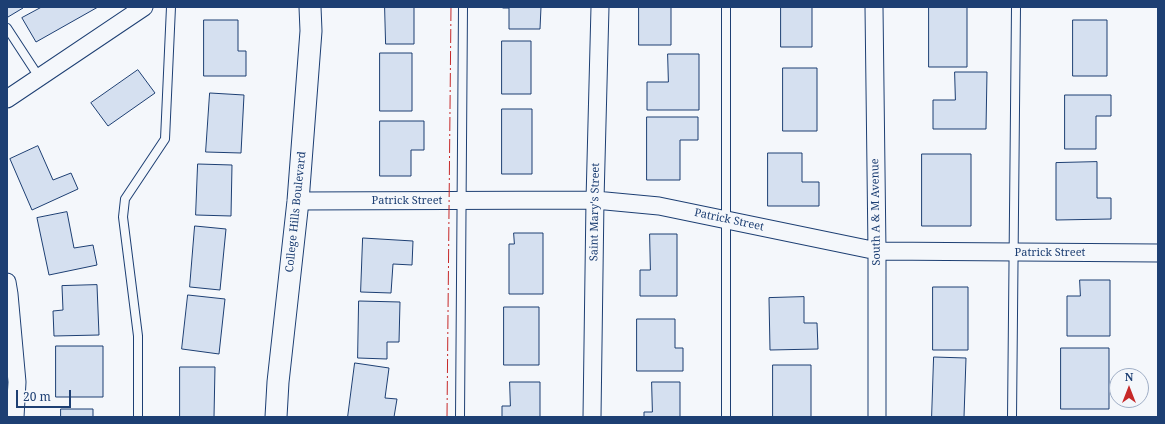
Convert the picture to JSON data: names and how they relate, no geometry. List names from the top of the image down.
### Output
{
  "streets": {
    "street": [
      "Patrick Street",
      "College Hills Boulevard",
      "Saint Mary's Street",
      "South A & M Avenue"
    ]
  },
  "crossings": [
    ["Patrick Street", "College Hills Boulevard"],
    ["Patrick Street", "Saint Mary's Street"],
    ["Patrick Street", "South A & M Avenue"]
  ],
  "scale_bar": "20 m",
  "north": "top"
}
